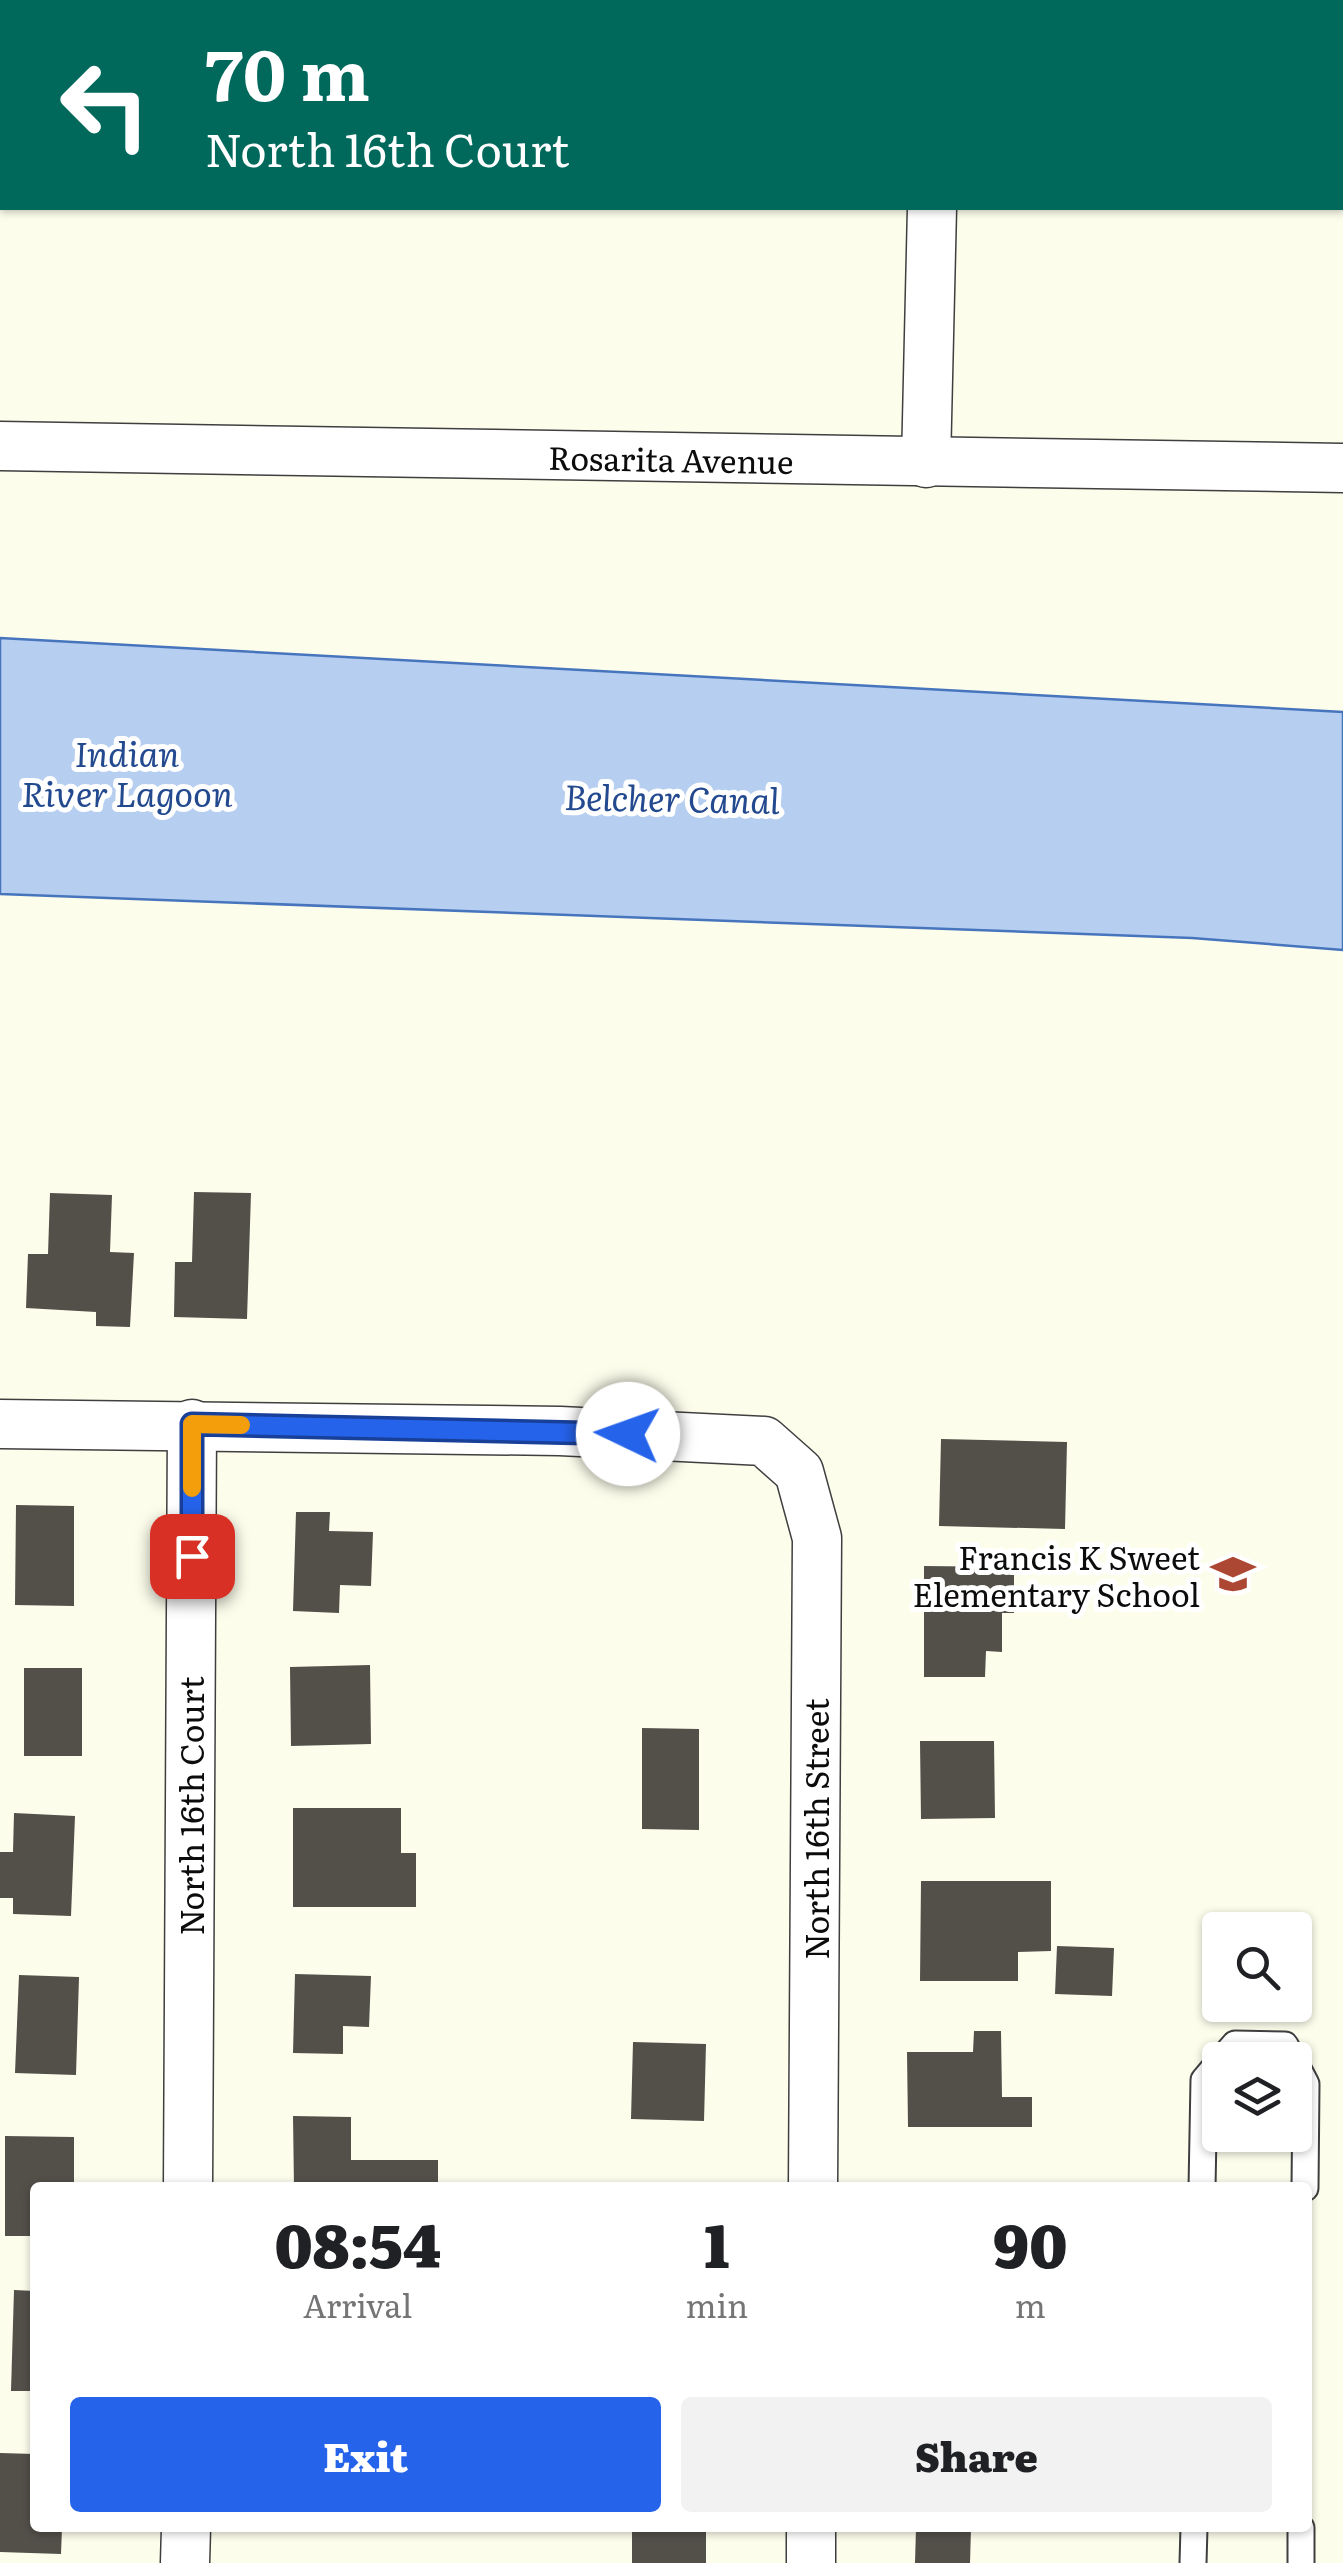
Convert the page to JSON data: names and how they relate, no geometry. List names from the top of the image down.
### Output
{
  "streets": {
    "street": ["Rosarita Avenue", "North 16th Court", "North 16th Street"]
  },
  "crossings": [
    ["North 16th Court", "North 16th Street"]
  ],
  "water": ["Indian River Lagoon", "Belcher Canal"],
  "places": {
    "school or university": ["Francis K Sweet Elementary School"]
  },
  "page": {
    "turn": ["70 m", "North 16th Court"],
    "eta": [
      "08:54",
      "Arrival",
      "1",
      "min",
      "90",
      "m"
    ],
    "buttons": ["Exit", "Share"]
  }
}
